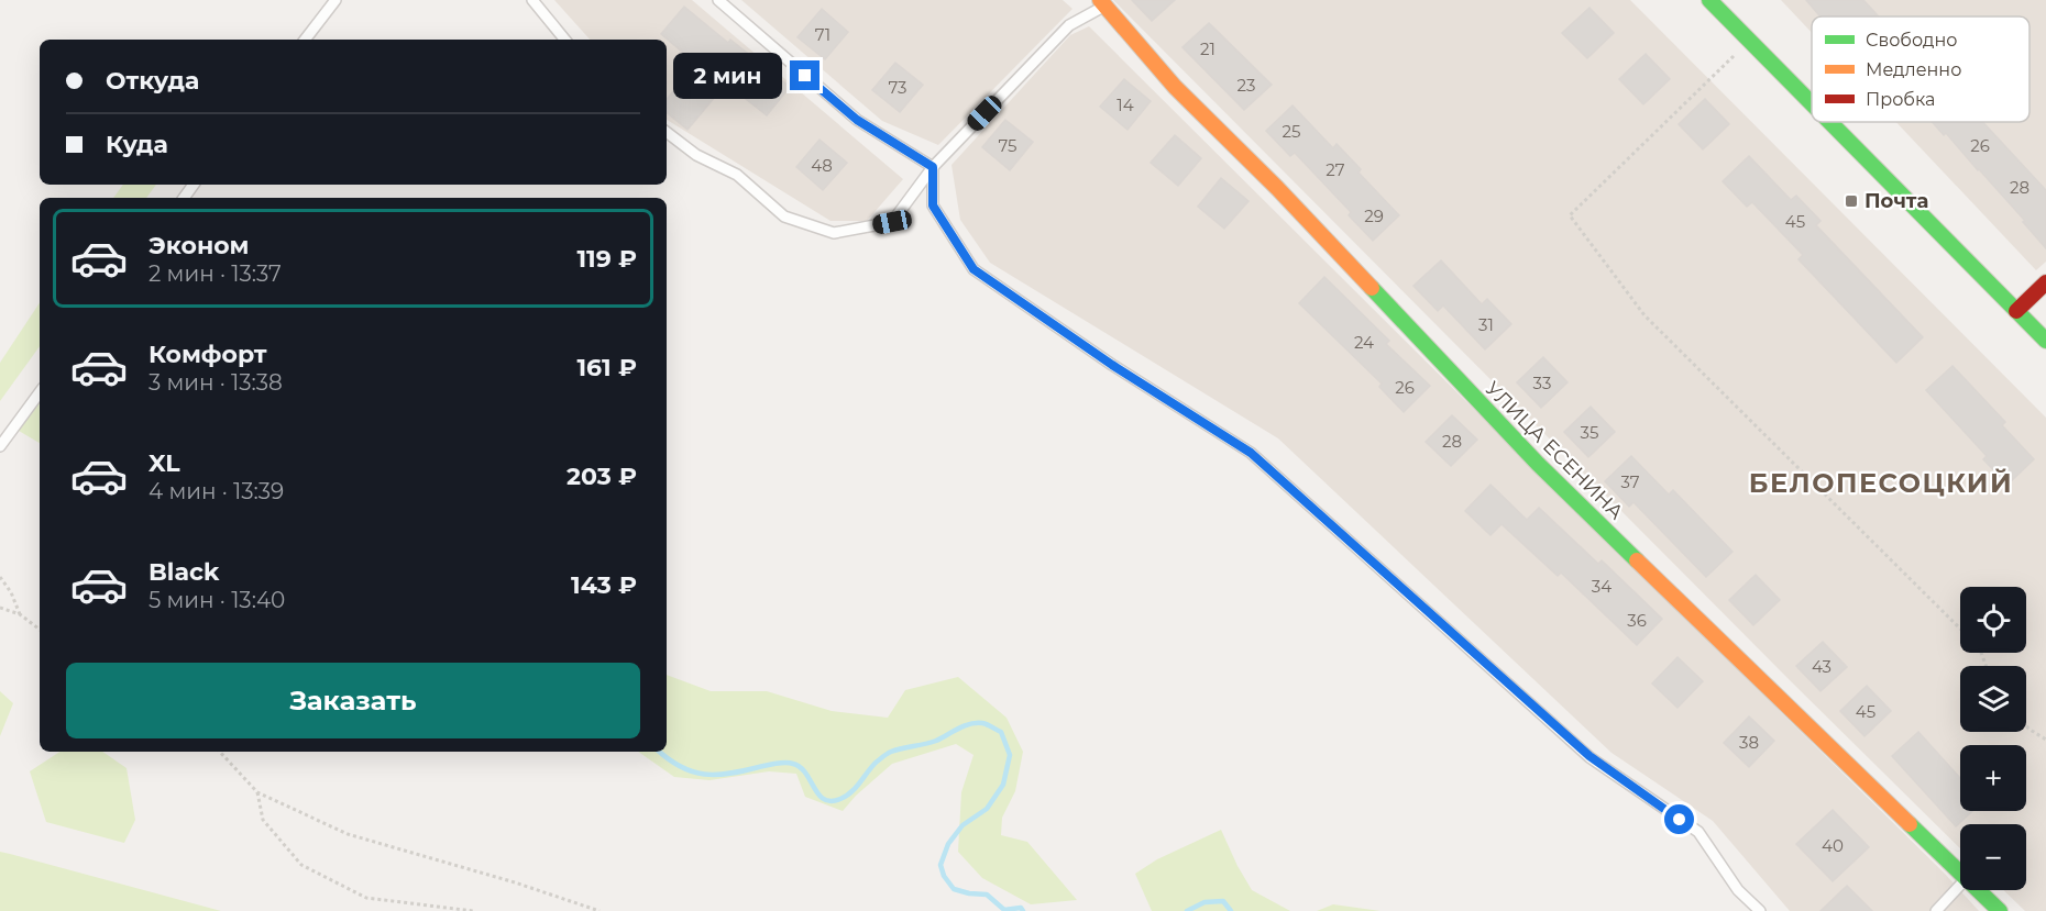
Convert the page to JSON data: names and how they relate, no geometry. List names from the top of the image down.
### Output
{
  "streets": {
    "street": ["УЛИЦА ЕСЕНИНА"]
  },
  "districts": ["БЕЛОПЕСОЦКИЙ"],
  "places": {
    "transit": ["Почта"]
  },
  "house_numbers": [
    "71",
    "21",
    "23",
    "73",
    "14",
    "25",
    "75",
    "26",
    "48",
    "27",
    "28",
    "29",
    "45",
    "31",
    "24",
    "33",
    "26",
    "35",
    "28",
    "37",
    "34",
    "36",
    "43",
    "45",
    "38",
    "40"
  ],
  "legend": ["Свободно", "Медленно", "Пробка"],
  "page": {
    "banner": ["Откуда", "Куда"],
    "bubble": "2 мин",
    "list": [
      {
        "name": "Эконом",
        "note": "2 мин · 13:37",
        "value": "119 ₽"
      },
      {
        "name": "Комфорт",
        "note": "3 мин · 13:38",
        "value": "161 ₽"
      },
      {
        "name": "XL",
        "note": "4 мин · 13:39",
        "value": "203 ₽"
      },
      {
        "name": "Black",
        "note": "5 мин · 13:40",
        "value": "143 ₽"
      }
    ],
    "map_buttons": ["+", "−"],
    "buttons": "Заказать"
  }
}
